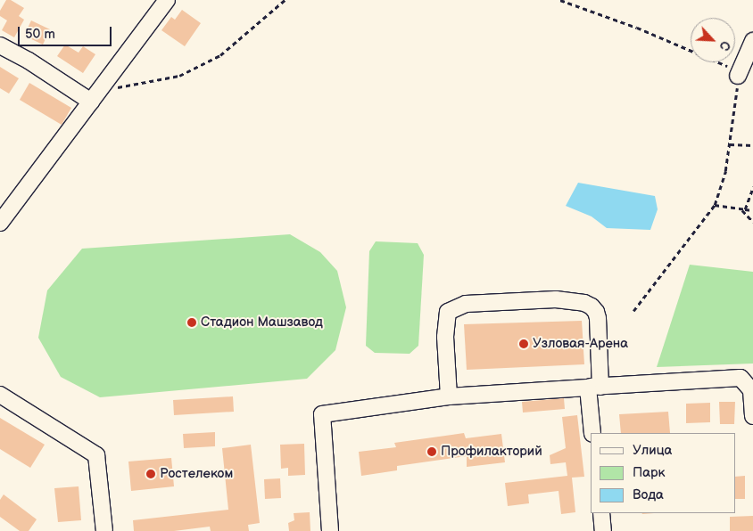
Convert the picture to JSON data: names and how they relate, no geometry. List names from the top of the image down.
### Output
{
  "places": [
    "Стадион Машзавод",
    "Узловая-Арена",
    "Профилакторий",
    "Ростелеком"
  ],
  "legend": ["Улица", "Парк", "Вода"],
  "scale_bar": "50 m",
  "north": "bottom right"
}
